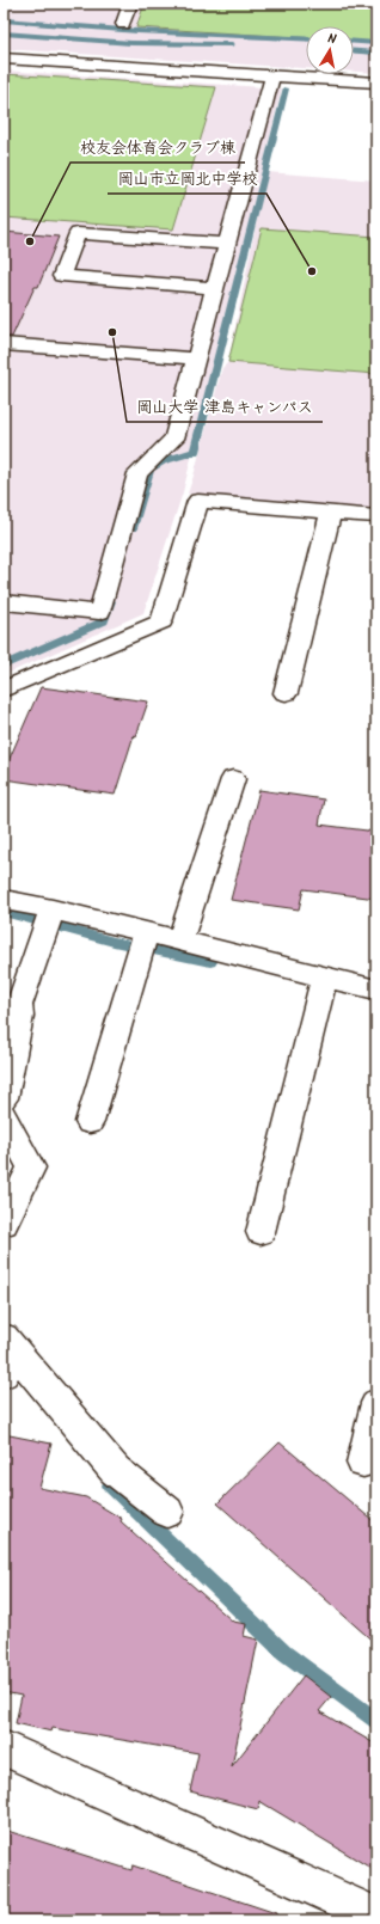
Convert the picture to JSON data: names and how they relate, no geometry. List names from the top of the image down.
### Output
{
  "places": ["校友会体育会クラブ棟", "岡山市立岡北中学校", "岡山大学 津島キャンパス"],
  "north": "top"
}
